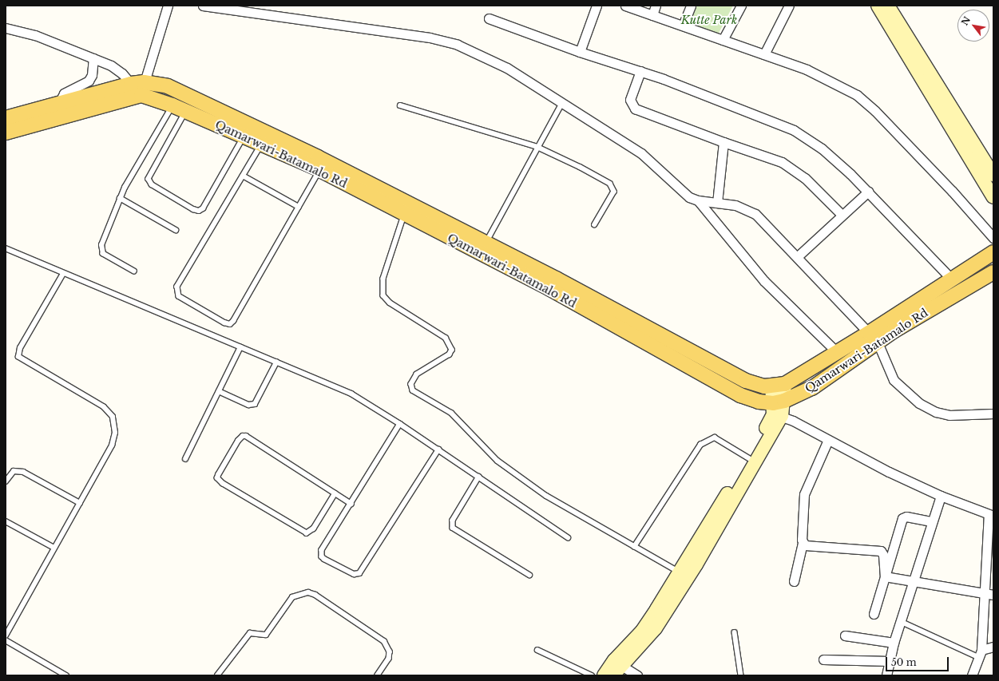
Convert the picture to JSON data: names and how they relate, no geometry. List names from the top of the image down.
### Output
{
  "streets": {
    "main road": ["Qamarwari-Batamalo Rd"]
  },
  "parks": ["Kutte Park"],
  "scale_bar": "50 m",
  "north": "top left"
}
